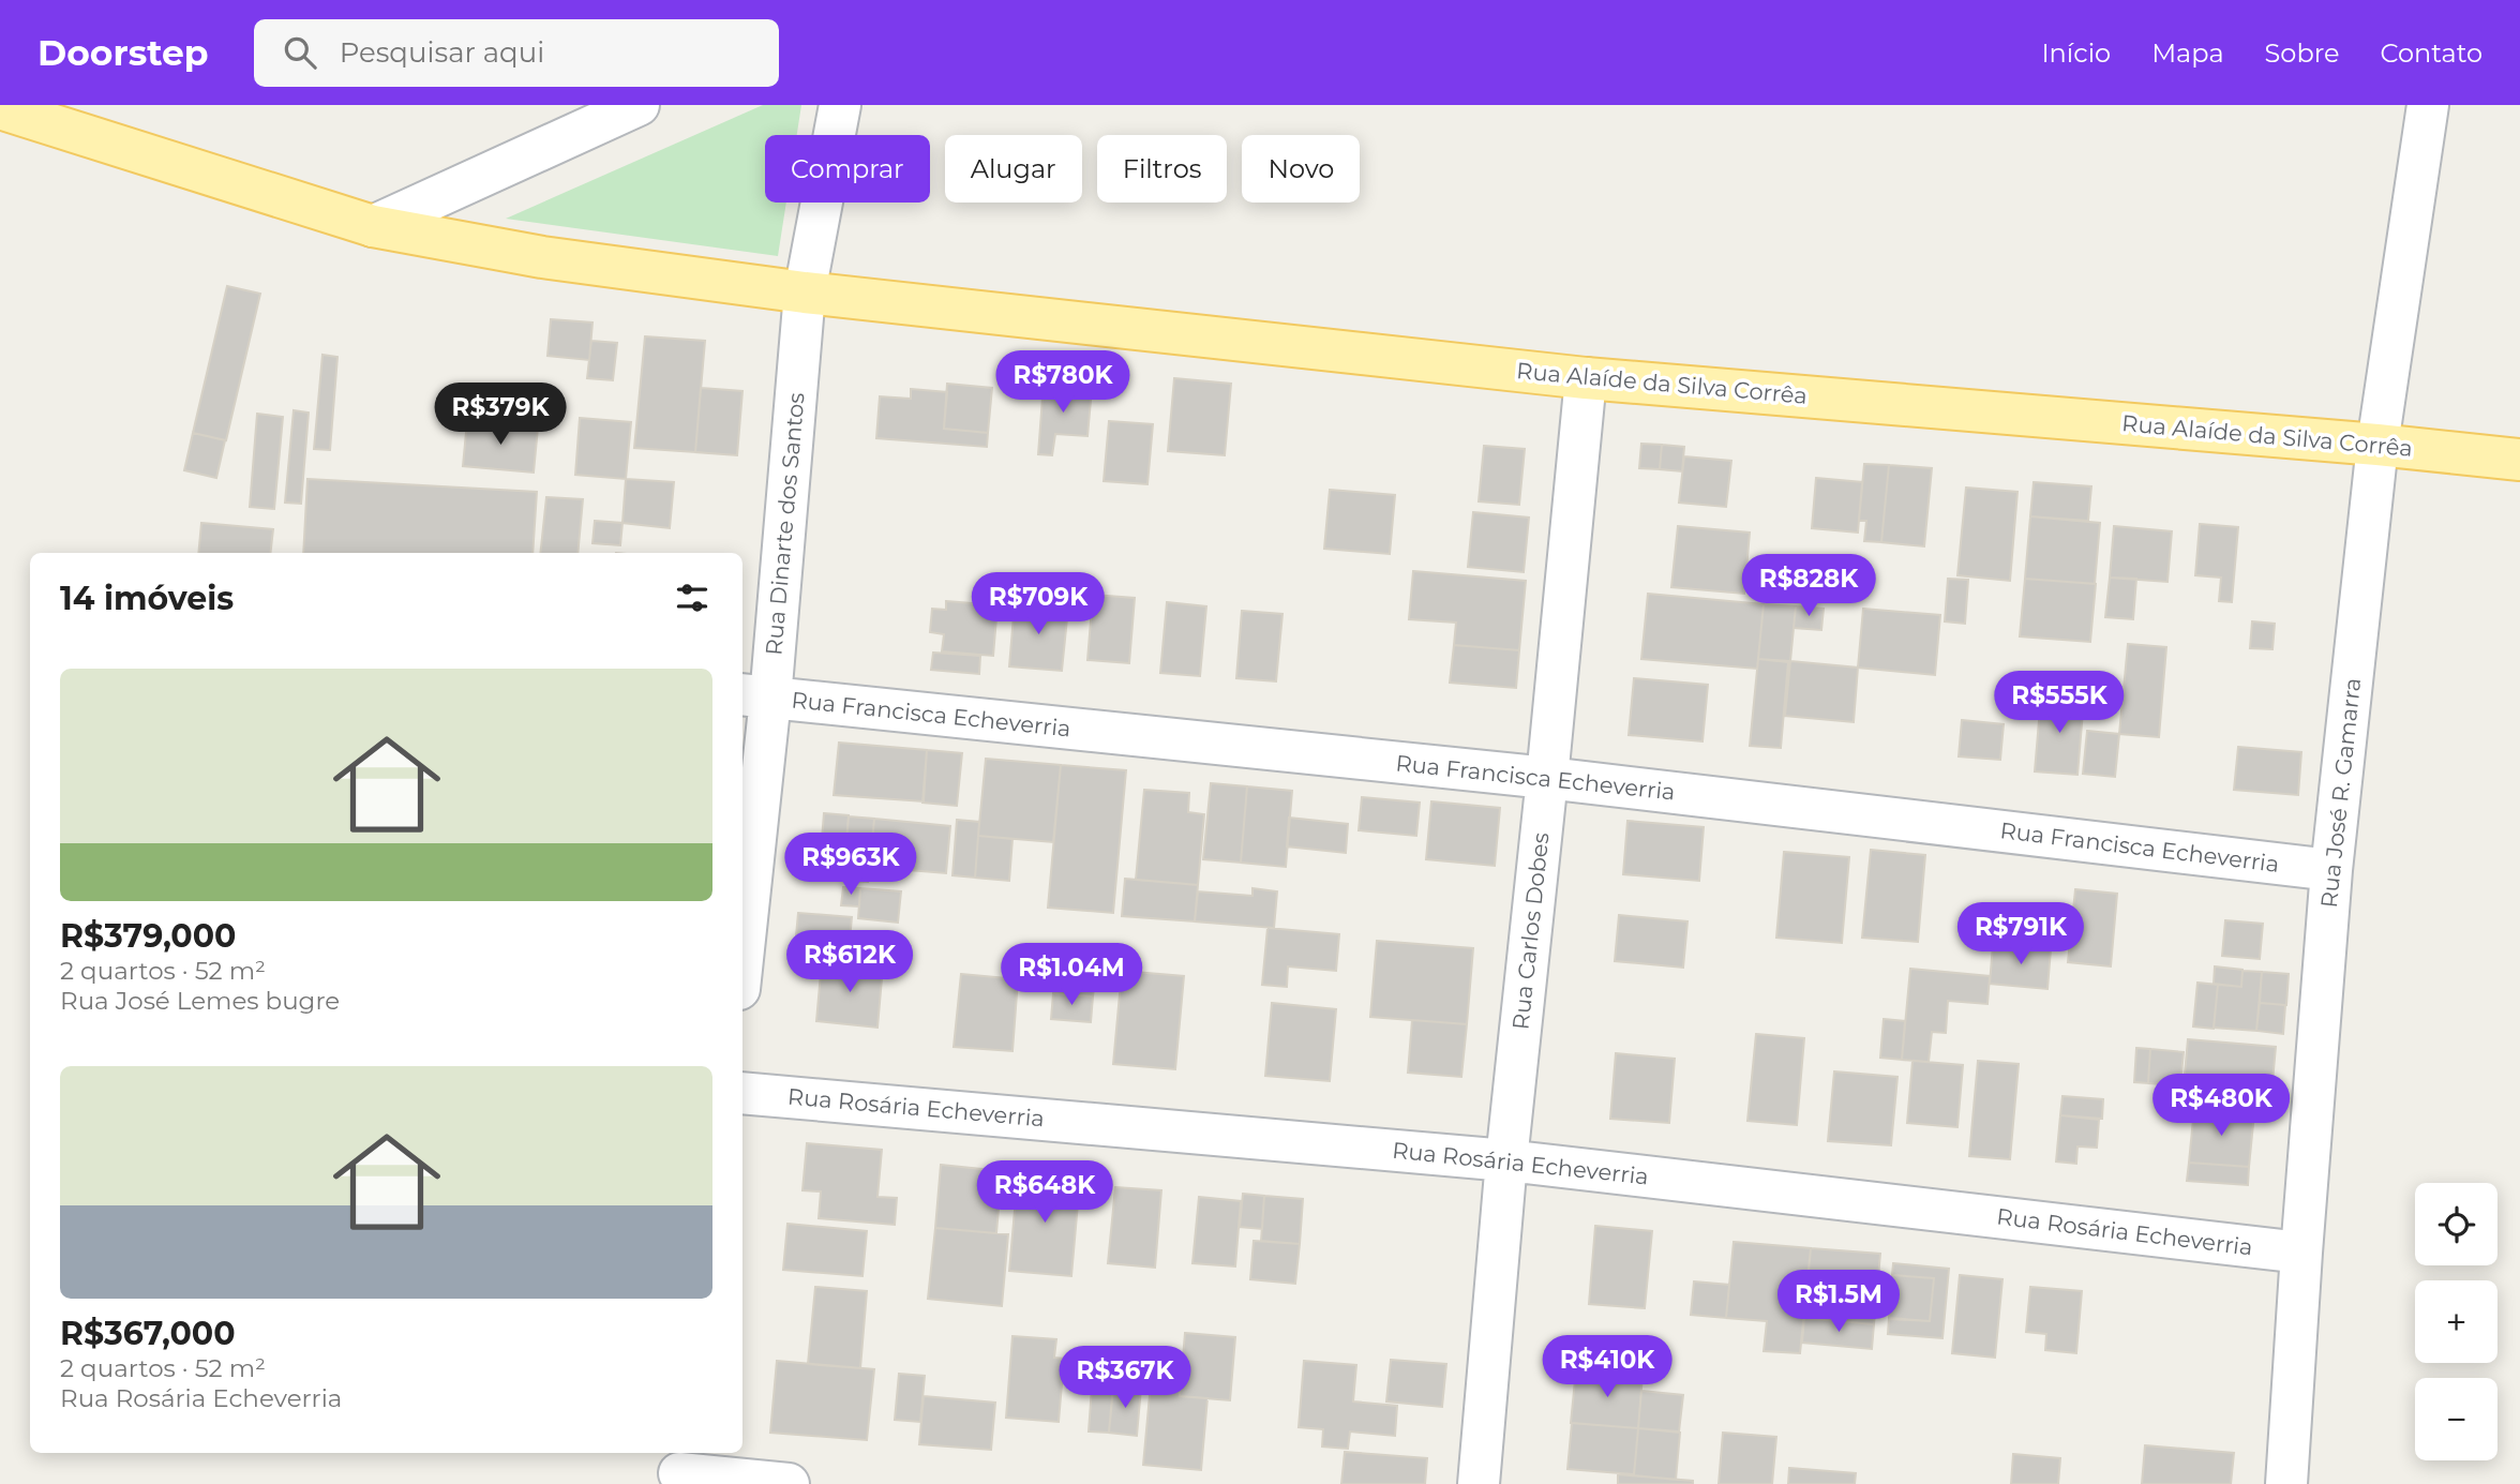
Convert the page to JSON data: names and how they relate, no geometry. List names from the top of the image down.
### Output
{
  "streets": {
    "main road": ["Rua Alaíde da Silva Corrêa"],
    "street": [
      "Rua Dinarte dos Santos",
      "Rua Francisca Echeverria",
      "Rua José R. Gamarra",
      "Rua Carlos Dobes",
      "Rua Rosária Echeverria"
    ]
  },
  "crossings": [
    ["Rua Alaíde da Silva Corrêa", "Rua Dinarte dos Santos"],
    ["Rua Alaíde da Silva Corrêa", "Rua José R. Gamarra"],
    ["Rua Alaíde da Silva Corrêa", "Rua Carlos Dobes"],
    ["Rua Dinarte dos Santos", "Rua Francisca Echeverria"],
    ["Rua Francisca Echeverria", "Rua José R. Gamarra"],
    ["Rua Francisca Echeverria", "Rua Carlos Dobes"],
    ["Rua José R. Gamarra", "Rua Rosária Echeverria"],
    ["Rua Carlos Dobes", "Rua Rosária Echeverria"]
  ],
  "page": {
    "header": "Doorstep",
    "search": "Pesquisar aqui",
    "nav": [
      "Início",
      "Mapa",
      "Sobre",
      "Contato"
    ],
    "chip": [
      "Comprar",
      "Alugar",
      "Filtros",
      "Novo"
    ],
    "price": [
      "R$780K",
      "R$379K",
      "R$828K",
      "R$709K",
      "R$555K",
      "R$963K",
      "R$791K",
      "R$612K",
      "R$1.04M",
      "R$480K",
      "R$648K",
      "R$1.5M",
      "R$410K",
      "R$367K"
    ],
    "heading": "14 imóveis",
    "list": [
      {
        "name": "R$379,000",
        "note": "2 quartos · 52 m² · Rua José Lemes bugre"
      },
      {
        "name": "R$367,000",
        "note": "2 quartos · 52 m² · Rua Rosária Echeverria"
      }
    ],
    "map_buttons": ["+", "−"]
  }
}
